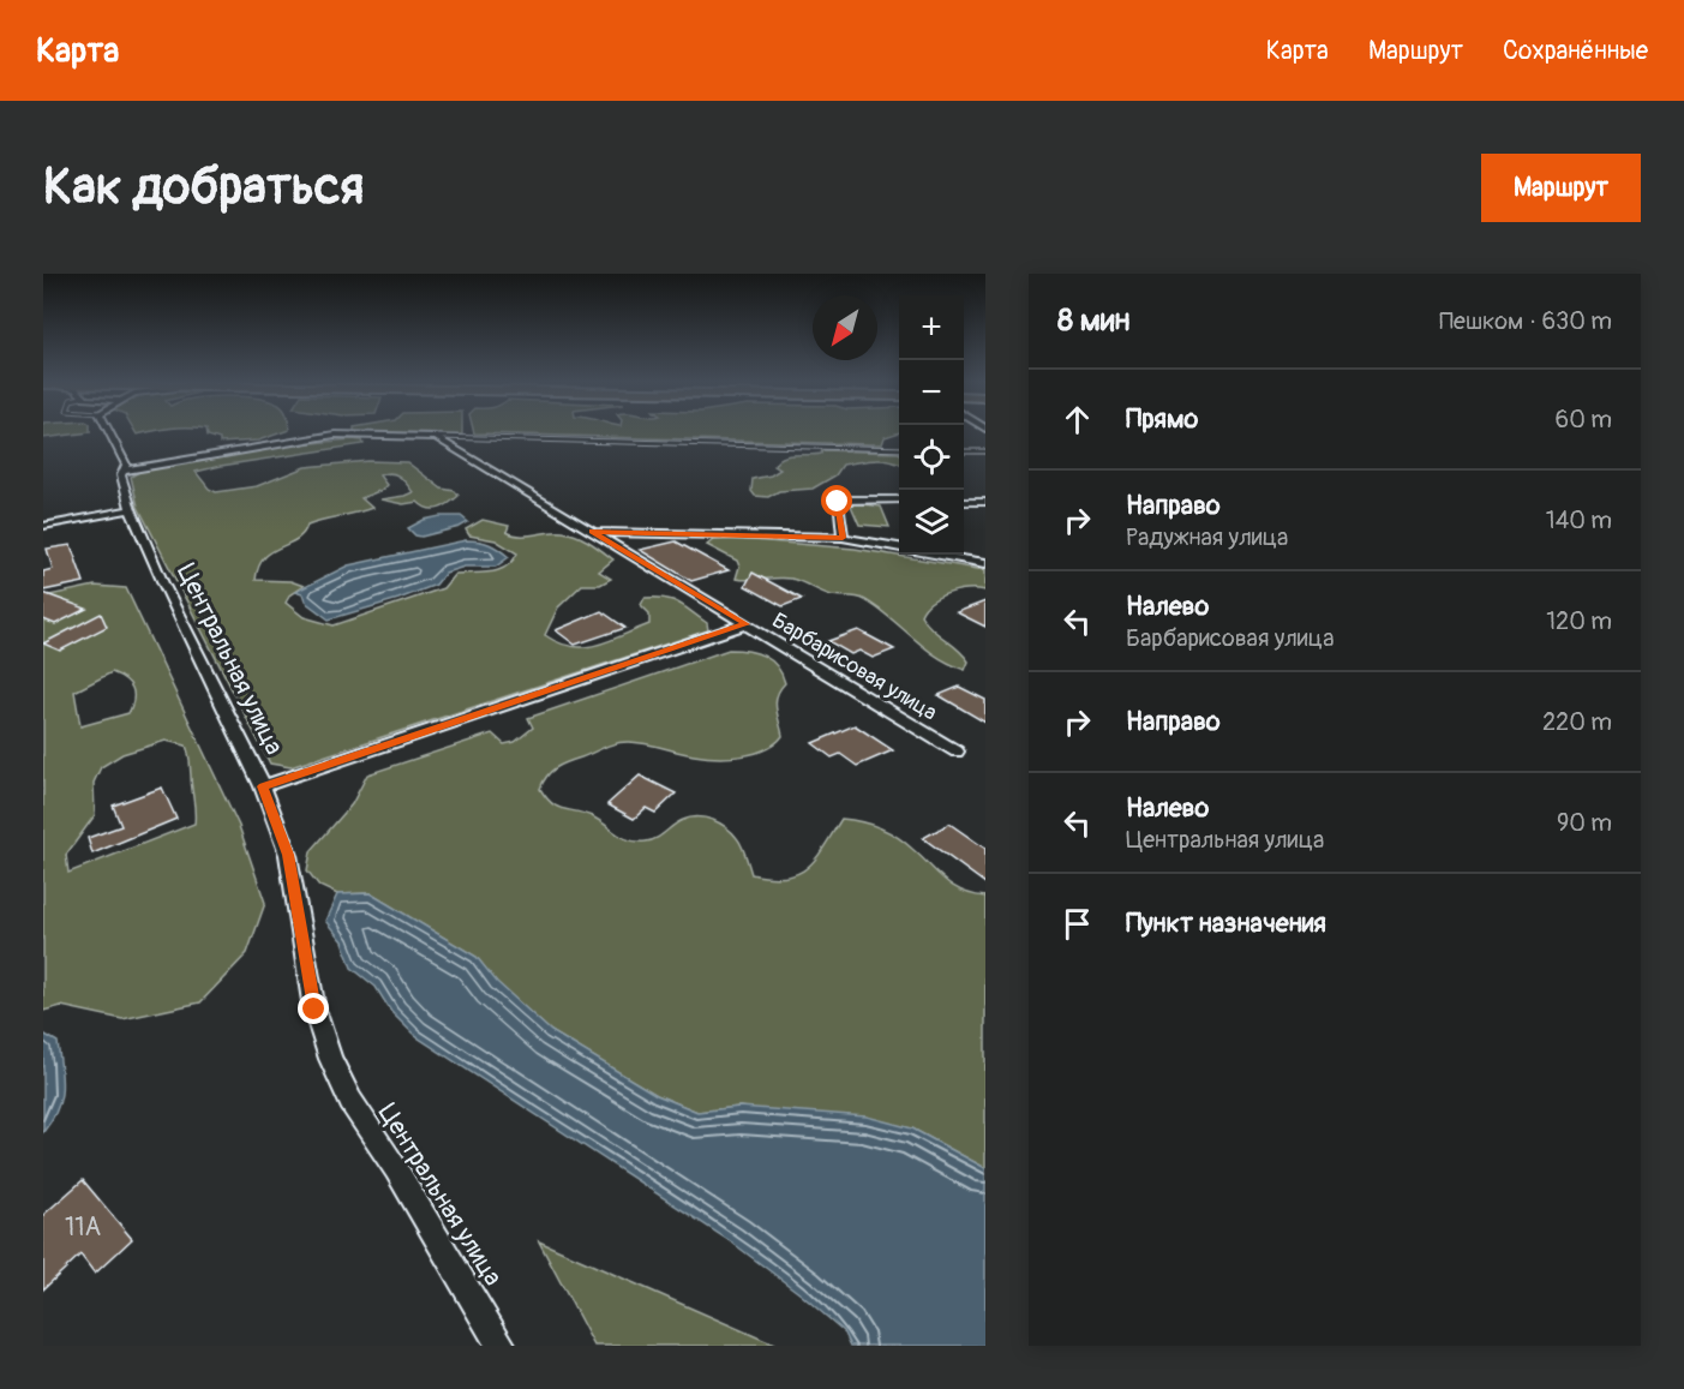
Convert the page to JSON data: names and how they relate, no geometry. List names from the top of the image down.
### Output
{
  "streets": {
    "street": ["Центральная улица", "Барбарисовая улица"]
  },
  "house_numbers": ["11А"],
  "north": "bottom left",
  "page": {
    "header": "Карта",
    "nav": ["Карта", "Маршрут", "Сохранённые"],
    "buttons": "Маршрут",
    "title": "Как добраться",
    "heading": ["8 мин", "Пешком · 630 m"],
    "map_buttons": ["+", "−"],
    "list": [
      ["Прямо", "60 m"],
      ["Направо", "Радужная улица", "140 m"],
      ["Налево", "Барбарисовая улица", "120 m"],
      ["Направо", "220 m"],
      ["Налево", "Центральная улица", "90 m"],
      "Пункт назначения"
    ]
  }
}
